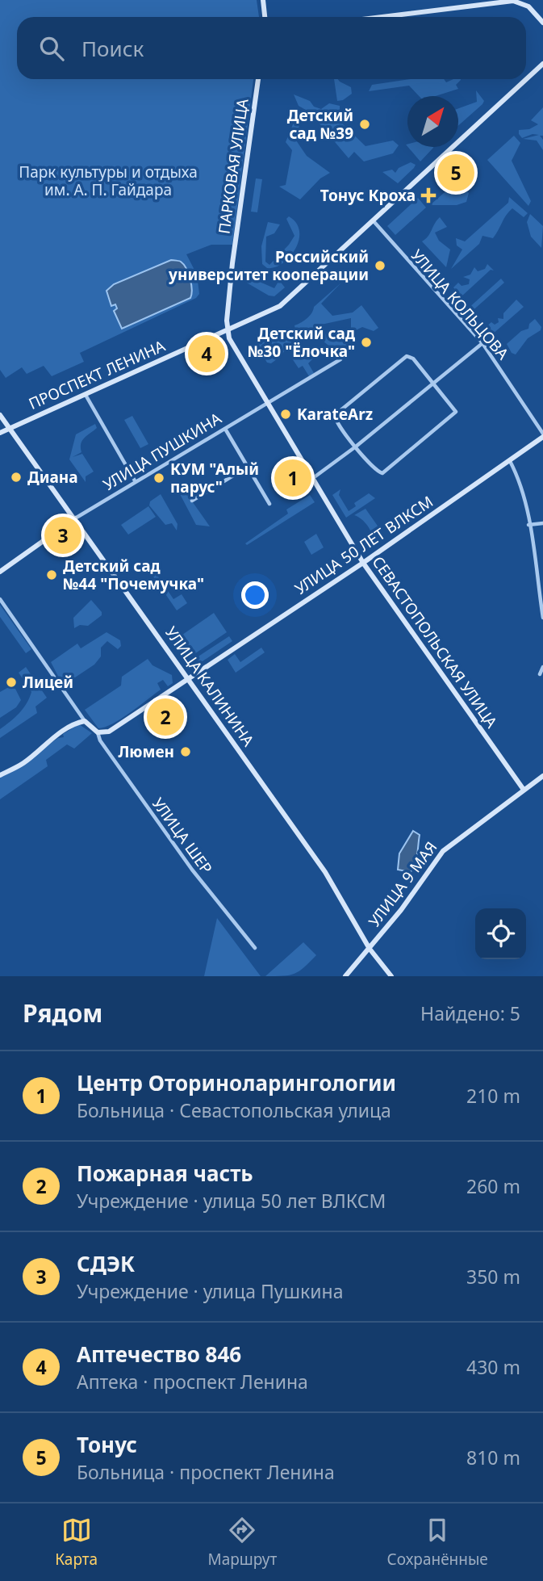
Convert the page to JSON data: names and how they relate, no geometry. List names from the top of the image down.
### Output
{
  "streets": {
    "street": [
      "ПАРКОВАЯ УЛИЦА",
      "УЛИЦА КОЛЬЦОВА",
      "ПРОСПЕКТ ЛЕНИНА",
      "УЛИЦА ПУШКИНА",
      "УЛИЦА 50 ЛЕТ ВЛКСМ",
      "СЕВАСТОПОЛЬСКАЯ УЛИЦА",
      "УЛИЦА КАЛИНИНА",
      "УЛИЦА ШЕР",
      "УЛИЦА 9 МАЯ"
    ]
  },
  "crossings": [
    ["ПАРКОВАЯ УЛИЦА", "ПРОСПЕКТ ЛЕНИНА"],
    ["ПАРКОВАЯ УЛИЦА", "СЕВАСТОПОЛЬСКАЯ УЛИЦА"],
    ["УЛИЦА КОЛЬЦОВА", "ПРОСПЕКТ ЛЕНИНА"],
    ["УЛИЦА КОЛЬЦОВА", "УЛИЦА 50 ЛЕТ ВЛКСМ"],
    ["ПРОСПЕКТ ЛЕНИНА", "СЕВАСТОПОЛЬСКАЯ УЛИЦА"],
    ["ПРОСПЕКТ ЛЕНИНА", "УЛИЦА КАЛИНИНА"],
    ["УЛИЦА ПУШКИНА", "СЕВАСТОПОЛЬСКАЯ УЛИЦА"],
    ["УЛИЦА ПУШКИНА", "УЛИЦА КАЛИНИНА"],
    ["УЛИЦА 50 ЛЕТ ВЛКСМ", "СЕВАСТОПОЛЬСКАЯ УЛИЦА"],
    ["УЛИЦА 50 ЛЕТ ВЛКСМ", "УЛИЦА КАЛИНИНА"],
    ["УЛИЦА 50 ЛЕТ ВЛКСМ", "УЛИЦА ШЕР"],
    ["СЕВАСТОПОЛЬСКАЯ УЛИЦА", "УЛИЦА 9 МАЯ"],
    ["УЛИЦА КАЛИНИНА", "УЛИЦА 9 МАЯ"]
  ],
  "parks": ["Парк культуры и отдыха им. А. П. Гайдара"],
  "places": {
    "other": [
      "Детский сад №39",
      "Российский университет кооперации",
      "Детский сад №30 \"Ёлочка\"",
      "KarateArz",
      "Диана",
      "КУМ \"Алый парус\"",
      "Детский сад №44 \"Почемучка\"",
      "Лицей",
      "Люмен"
    ],
    "health": ["Тонус Кроха"]
  },
  "north": "top right",
  "page": {
    "search": "Поиск",
    "pins": [
      "5",
      "4",
      "1",
      "3",
      "2"
    ],
    "heading": ["Рядом", "Найдено: 5"],
    "list": [
      {
        "mark": "1",
        "name": "Центр Оториноларингологии",
        "note": "Больница · Севастопольская улица",
        "value": "210 m"
      },
      {
        "mark": "2",
        "name": "Пожарная часть",
        "note": "Учреждение · улица 50 лет ВЛКСМ",
        "value": "260 m"
      },
      {
        "mark": "3",
        "name": "СДЭК",
        "note": "Учреждение · улица Пушкина",
        "value": "350 m"
      },
      {
        "mark": "4",
        "name": "Аптечество 846",
        "note": "Аптека · проспект Ленина",
        "value": "430 m"
      },
      {
        "mark": "5",
        "name": "Тонус",
        "note": "Больница · проспект Ленина",
        "value": "810 m"
      }
    ],
    "nav": ["Карта", "Маршрут", "Сохранённые"]
  }
}
